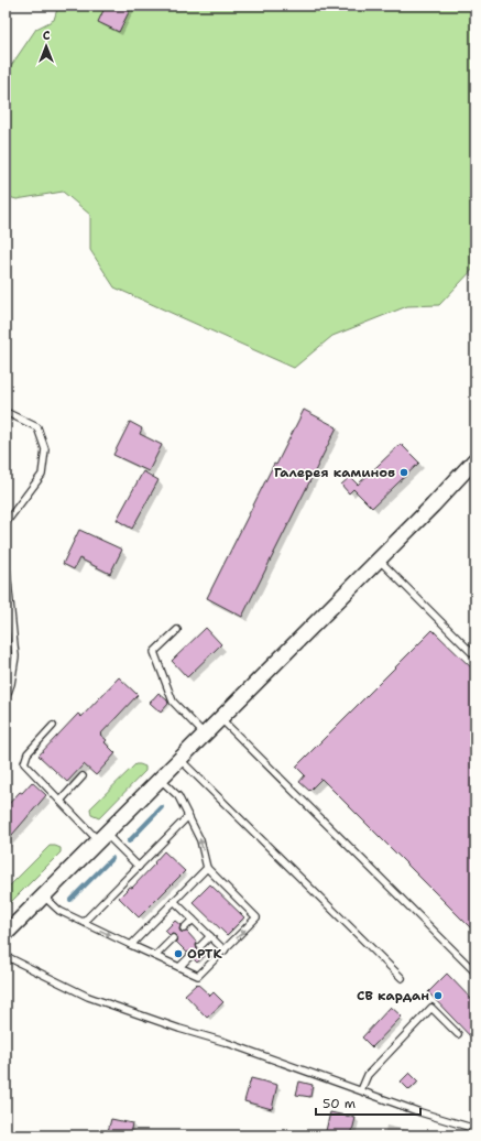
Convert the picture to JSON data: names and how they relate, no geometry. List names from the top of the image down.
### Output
{
  "places": ["Галерея каминов", "ОРТК", "СВ кардан"],
  "scale_bar": "50 m",
  "north": "top"
}
